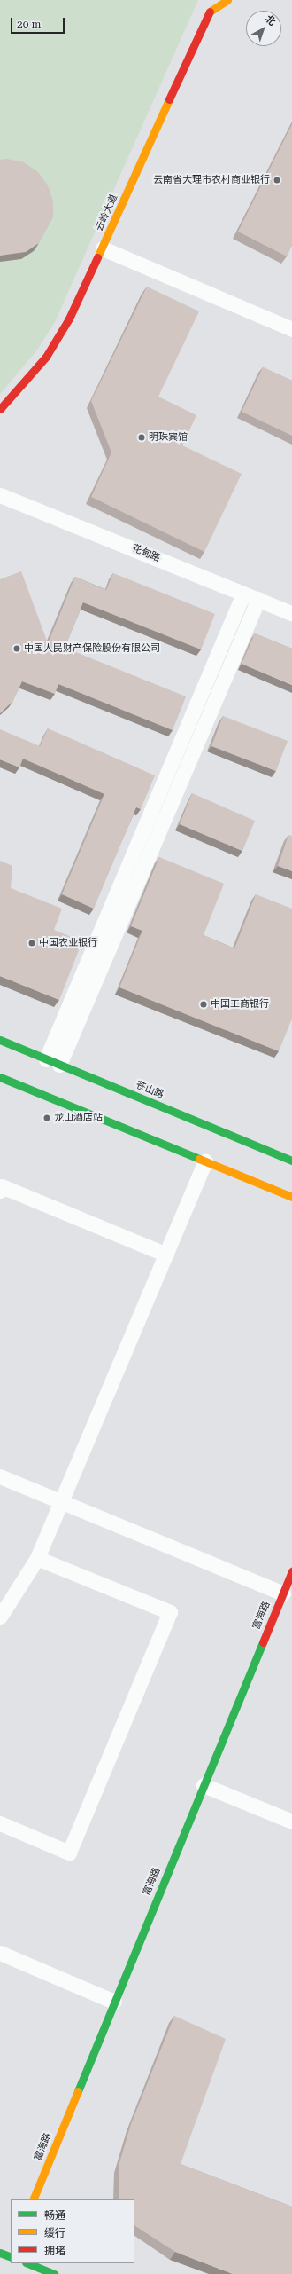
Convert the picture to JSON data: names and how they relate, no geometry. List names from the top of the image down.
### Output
{
  "streets": {
    "main road": ["云岭大道", "苍山路", "富海路"],
    "street": ["花甸路"]
  },
  "places": [
    "云南省大理市农村商业银行",
    "明珠宾馆",
    "中国人民财产保险股份有限公司",
    "中国农业银行",
    "中国工商银行",
    "龙山酒店站"
  ],
  "legend": ["畅通", "缓行", "拥堵"],
  "scale_bar": "20 m",
  "north": "top right"
}
